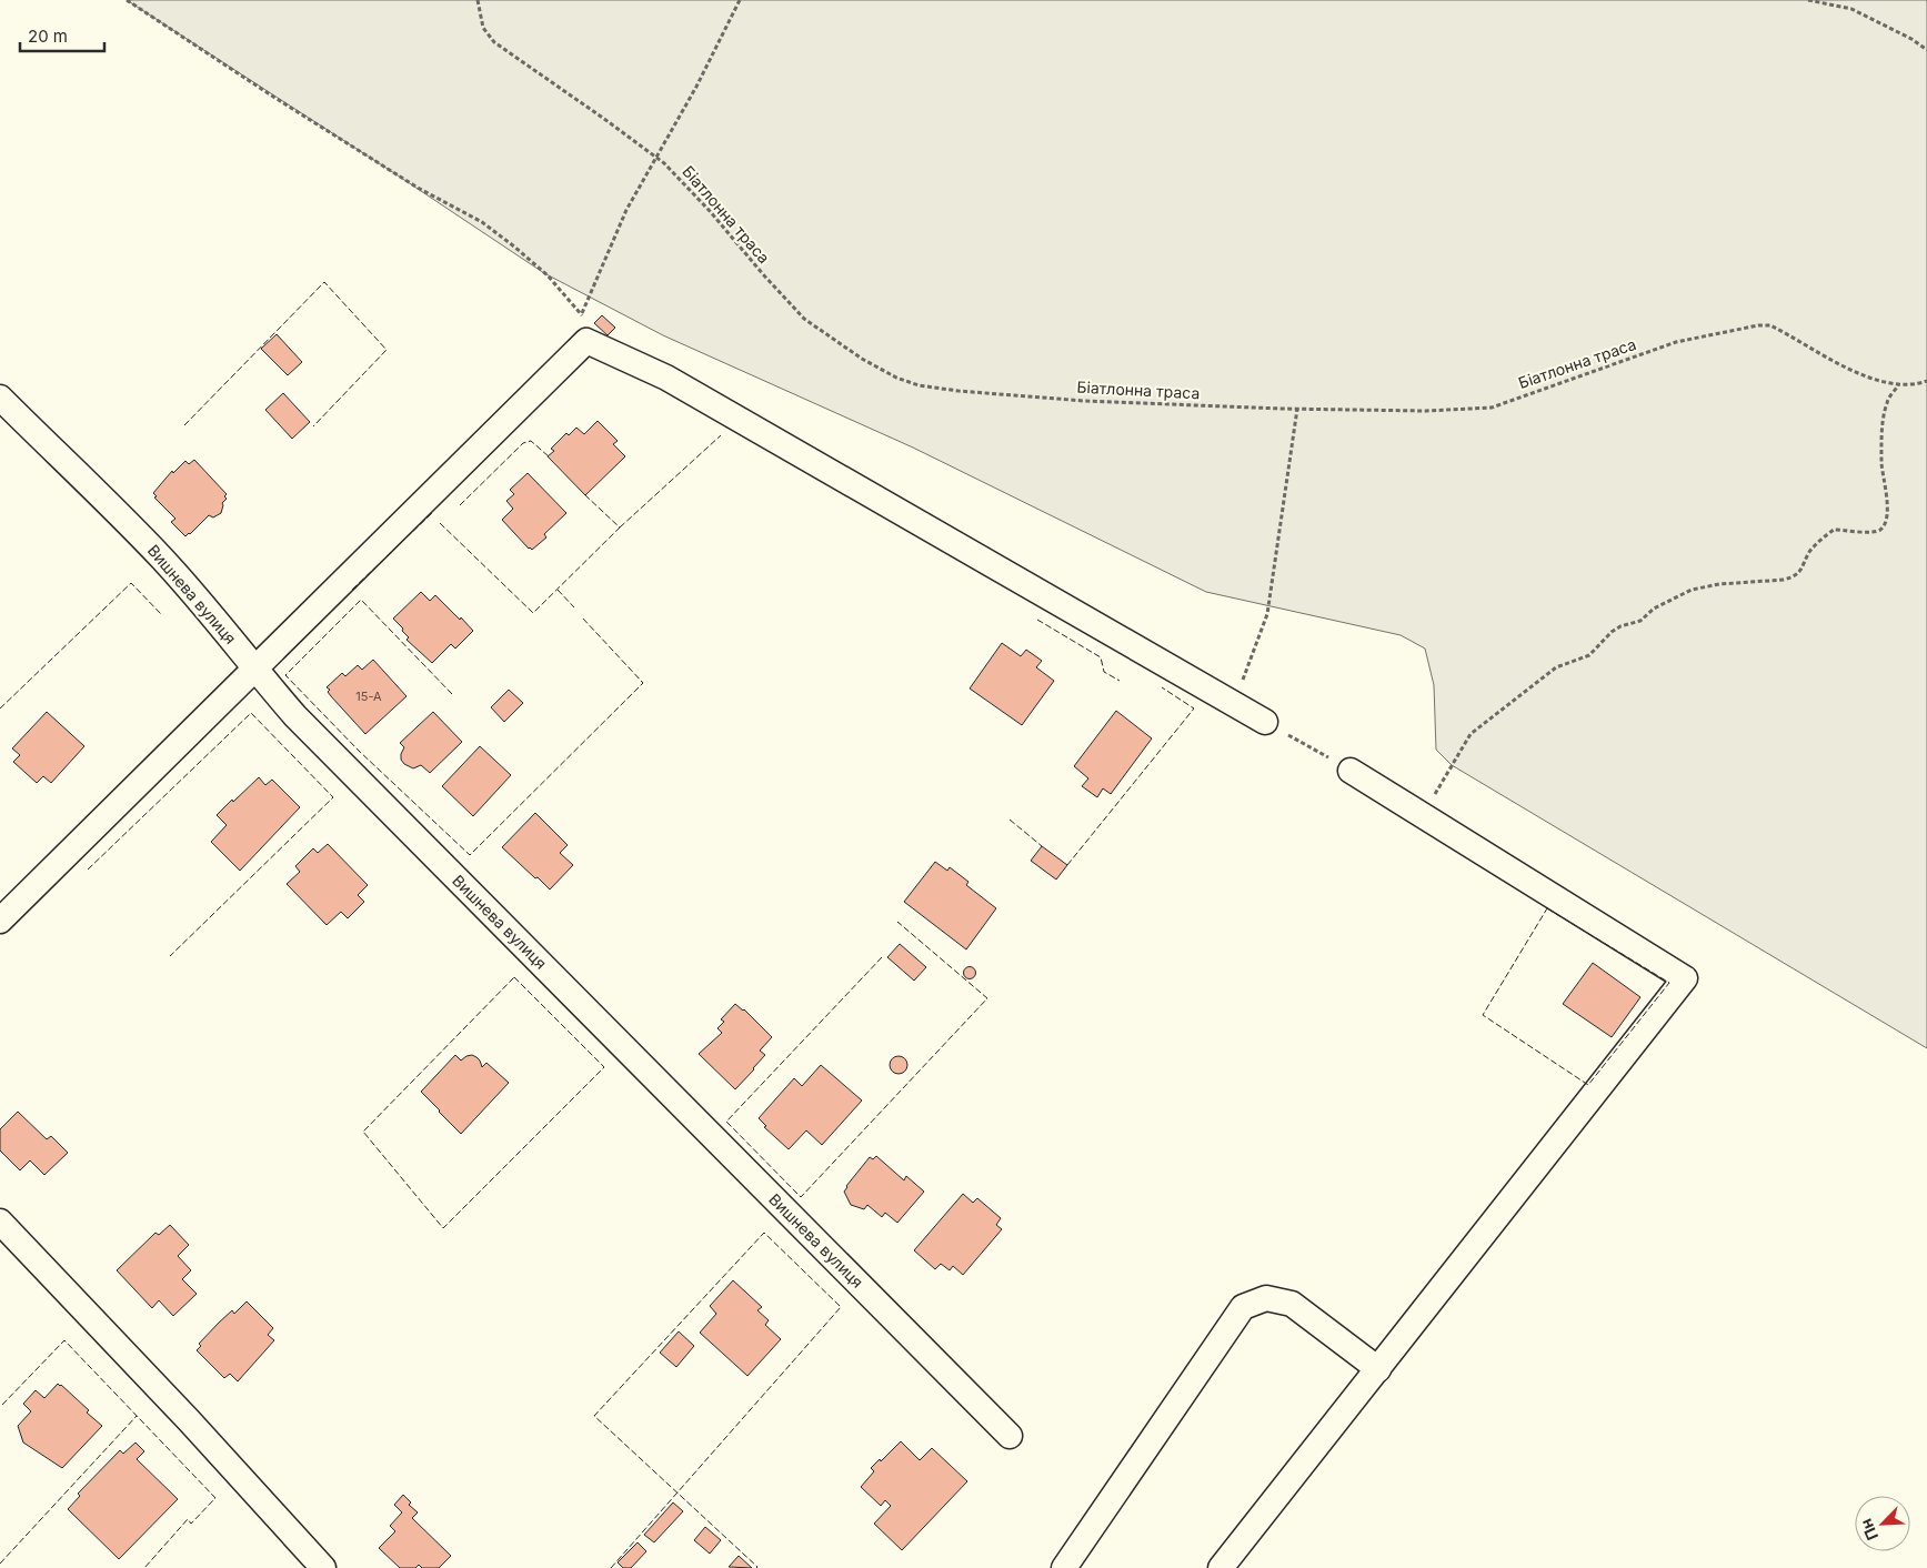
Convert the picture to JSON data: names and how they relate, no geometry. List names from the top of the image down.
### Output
{
  "streets": {
    "street": ["Вишнева вулиця"],
    "path": ["Біатлонна траса"]
  },
  "house_numbers": ["15-А"],
  "scale_bar": "20 m",
  "north": "bottom left"
}
